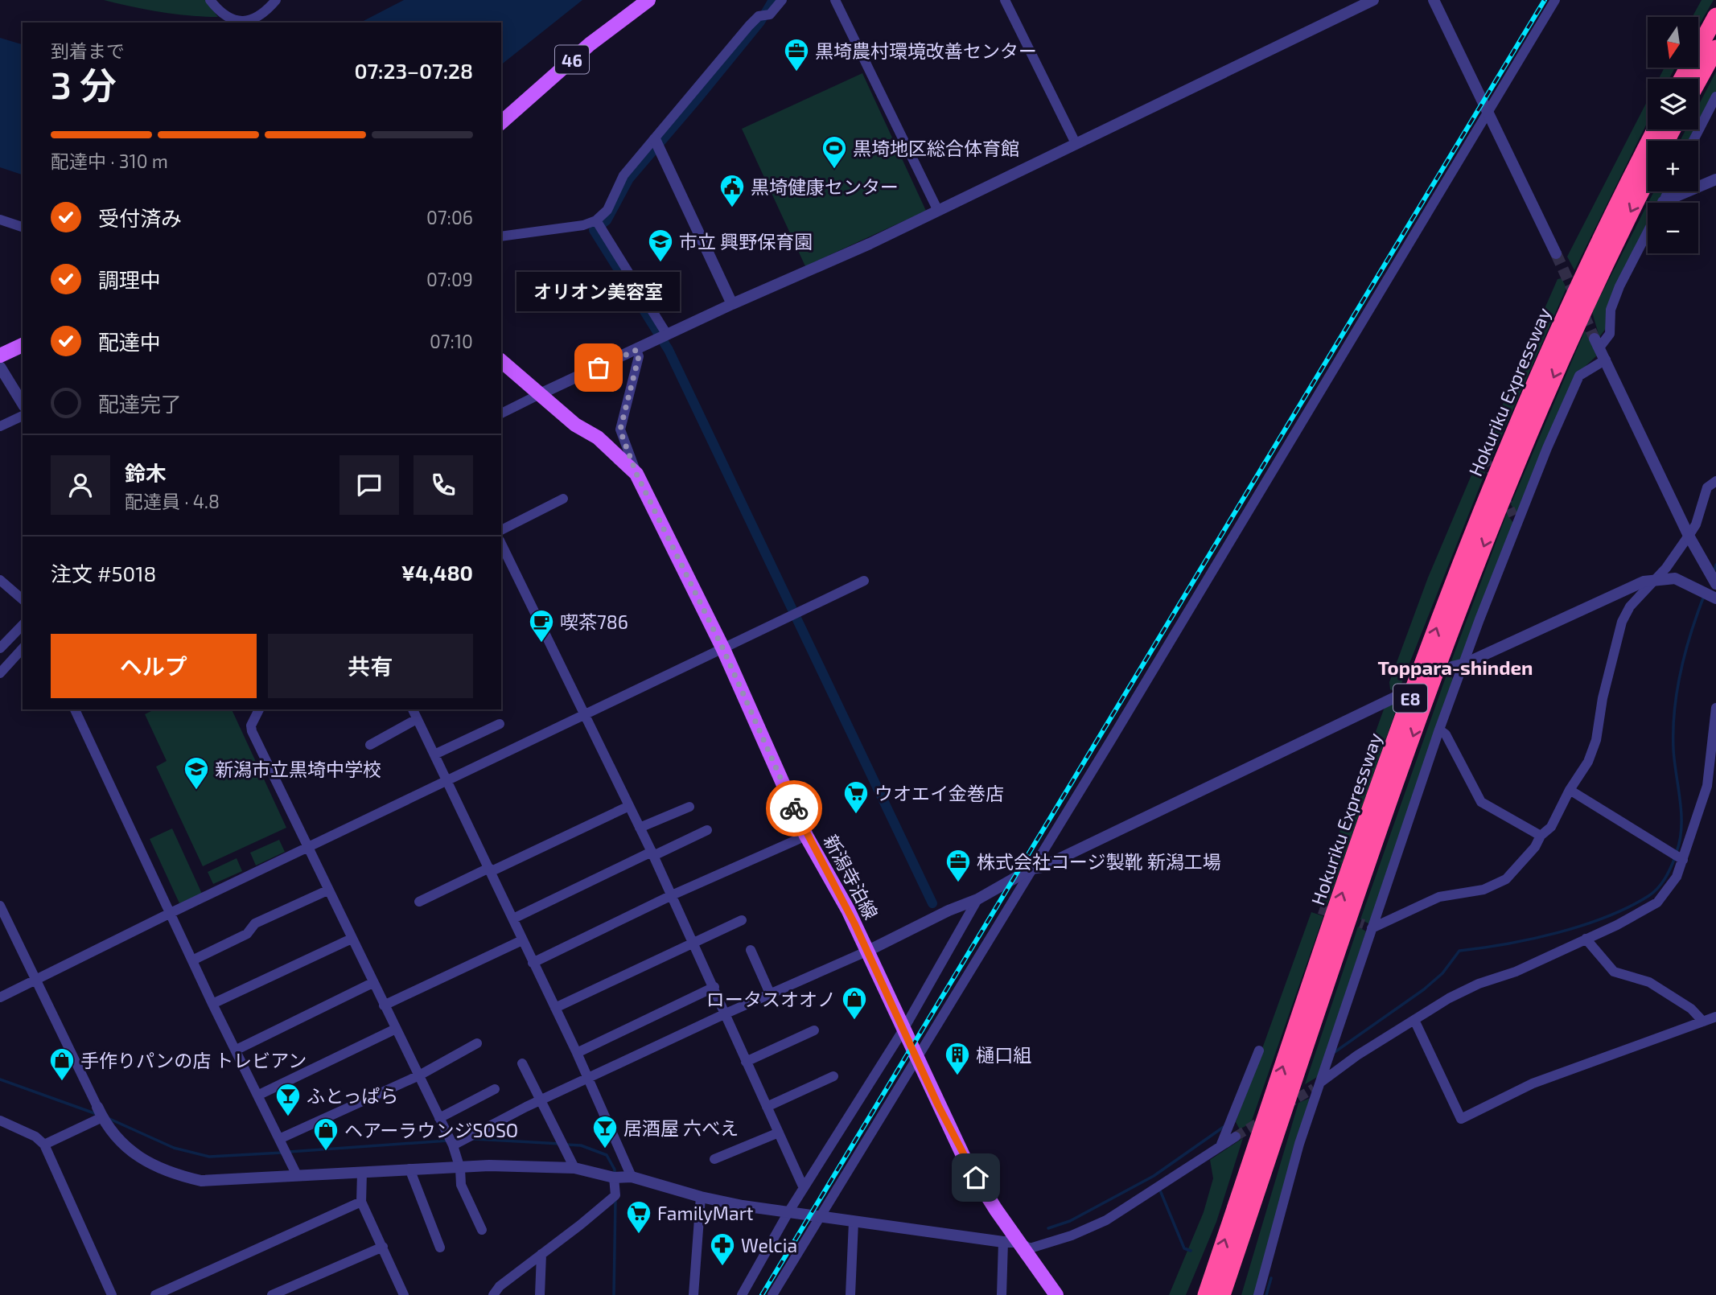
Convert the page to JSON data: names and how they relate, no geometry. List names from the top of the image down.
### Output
{
  "streets": {
    "highway": ["Hokuriku Expressway", "E8"],
    "main road": ["46", "新潟寺泊線"]
  },
  "districts": ["Toppara-shinden"],
  "places": {
    "office": ["黒埼農村環境改善センター", "株式会社コージ製靴 新潟工場"],
    "sports": ["黒埼地区総合体育館"],
    "public building": ["黒埼健康センター"],
    "school or university": ["市立 興野保育園", "新潟市立黒埼中学校"],
    "other": ["オリオン美容室"],
    "cafe": ["喫茶786"],
    "supermarket": ["ウオエイ金巻店", "FamilyMart"],
    "shop": ["ロータスオオノ", "手作りパンの店 トレビアン", "ヘアーラウンジSOSO"],
    "building": ["樋口組"],
    "bar": ["ふとっぱら", "居酒屋 六べえ"],
    "pharmacy": ["Welcia"]
  },
  "north": "bottom",
  "page": {
    "map_buttons": ["+", "−"],
    "heading": ["3 分", "到着まで", "07:23–07:28"],
    "panel": [
      "鈴木",
      "配達員 · 4.8",
      "注文 #5018",
      "¥4,480"
    ],
    "bar": "配達中 · 310 m",
    "list": [
      ["受付済み", "07:06"],
      ["調理中", "07:09"],
      ["配達中", "07:10"],
      "配達完了"
    ],
    "bubble": "オリオン美容室",
    "buttons": ["ヘルプ", "共有"]
  }
}
